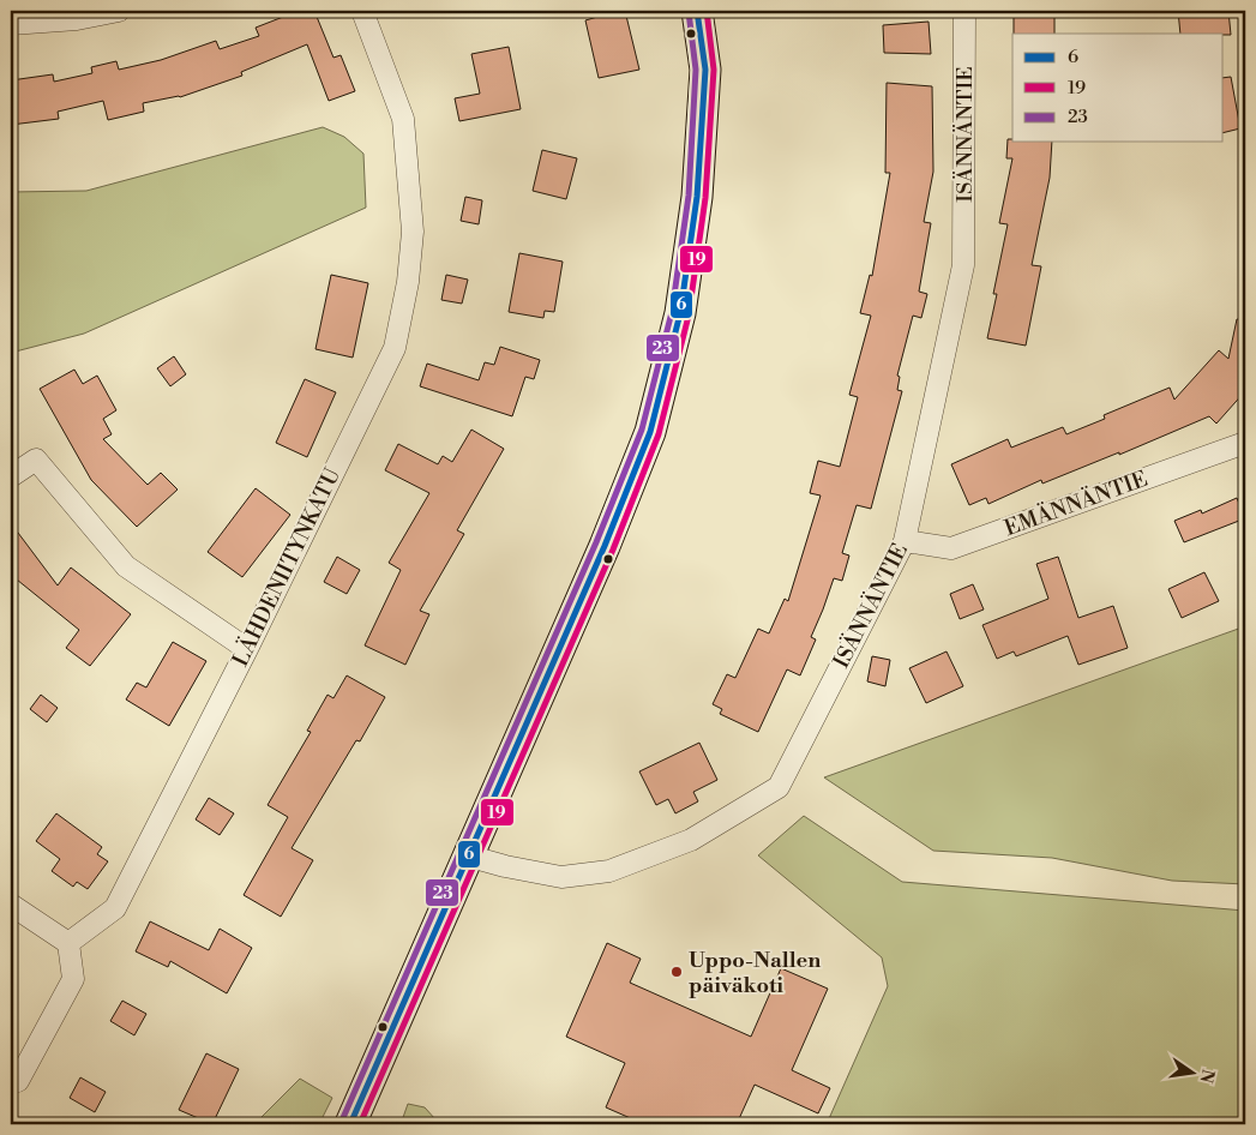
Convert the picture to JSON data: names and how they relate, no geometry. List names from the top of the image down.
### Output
{
  "streets": {
    "street": ["ISÄNNÄNTIE", "EMÄNNÄNTIE", "LÄHDENIITYNKATU"]
  },
  "crossings": [
    ["ISÄNNÄNTIE", "EMÄNNÄNTIE"]
  ],
  "places": ["Uppo-Nallen päiväkoti"],
  "lines": ["transit line 6", "transit line 19", "transit line 23"],
  "legend": ["6", "19", "23"],
  "north": "right"
}
